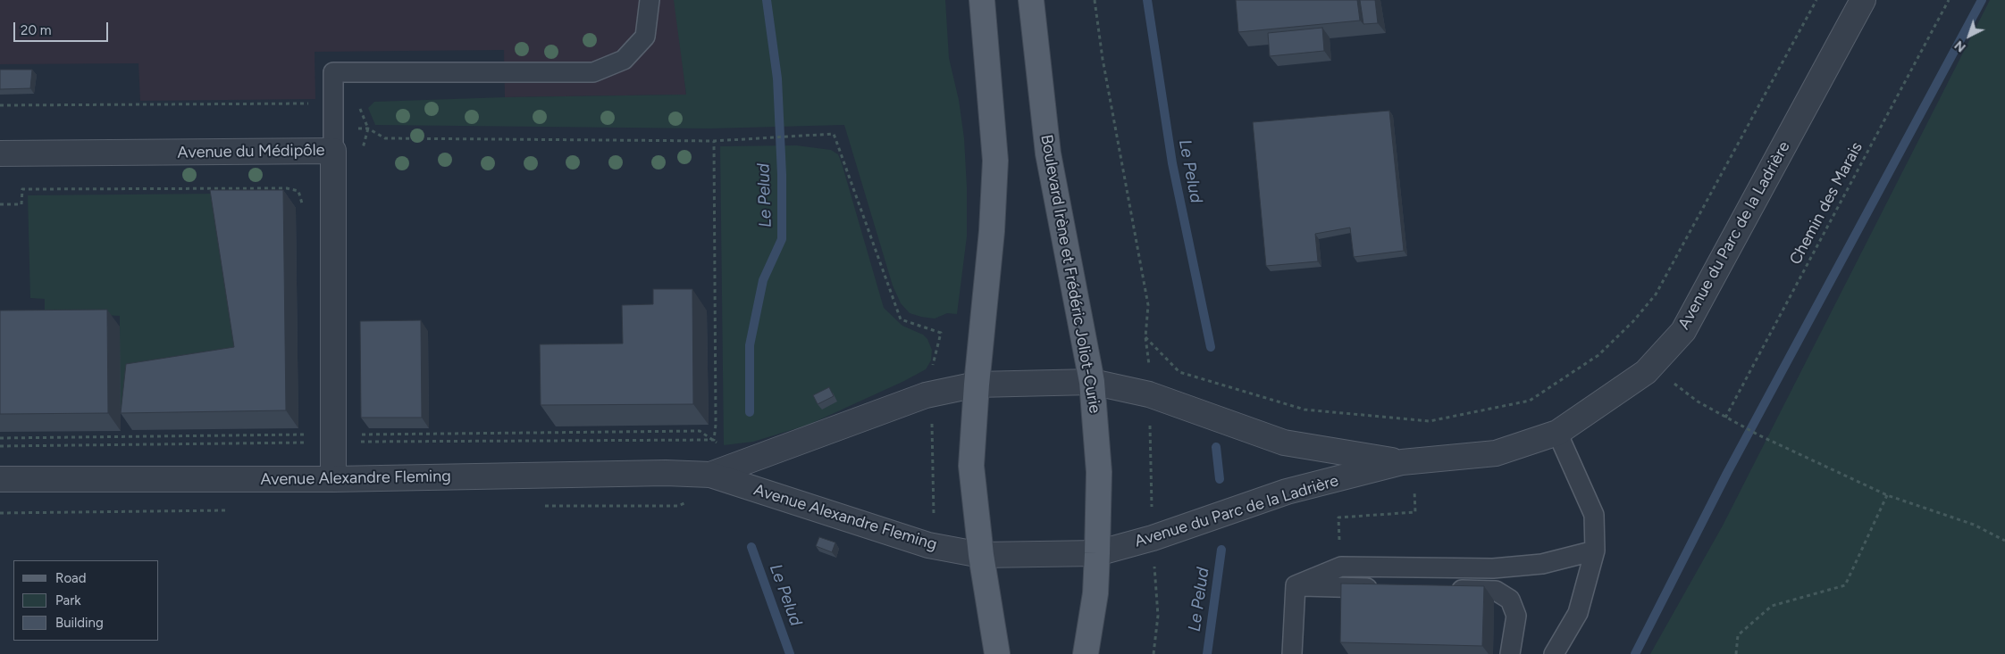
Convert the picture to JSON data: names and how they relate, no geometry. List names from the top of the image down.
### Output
{
  "streets": {
    "main road": ["Boulevard Irène et Frédéric Joliot-Curie"],
    "street": ["Avenue du Médipôle", "Avenue du Parc de la Ladrière", "Avenue Alexandre Fleming"],
    "path": ["Chemin des Marais"]
  },
  "crossings": [
    ["Avenue du Médipôle", "Avenue Alexandre Fleming"],
    ["Avenue du Parc de la Ladrière", "Boulevard Irène et Frédéric Joliot-Curie"],
    ["Avenue du Parc de la Ladrière", "Avenue Alexandre Fleming"]
  ],
  "water": ["Le Pelud"],
  "legend": ["Road", "Park", "Building"],
  "scale_bar": "20 m",
  "north": "bottom left"
}
